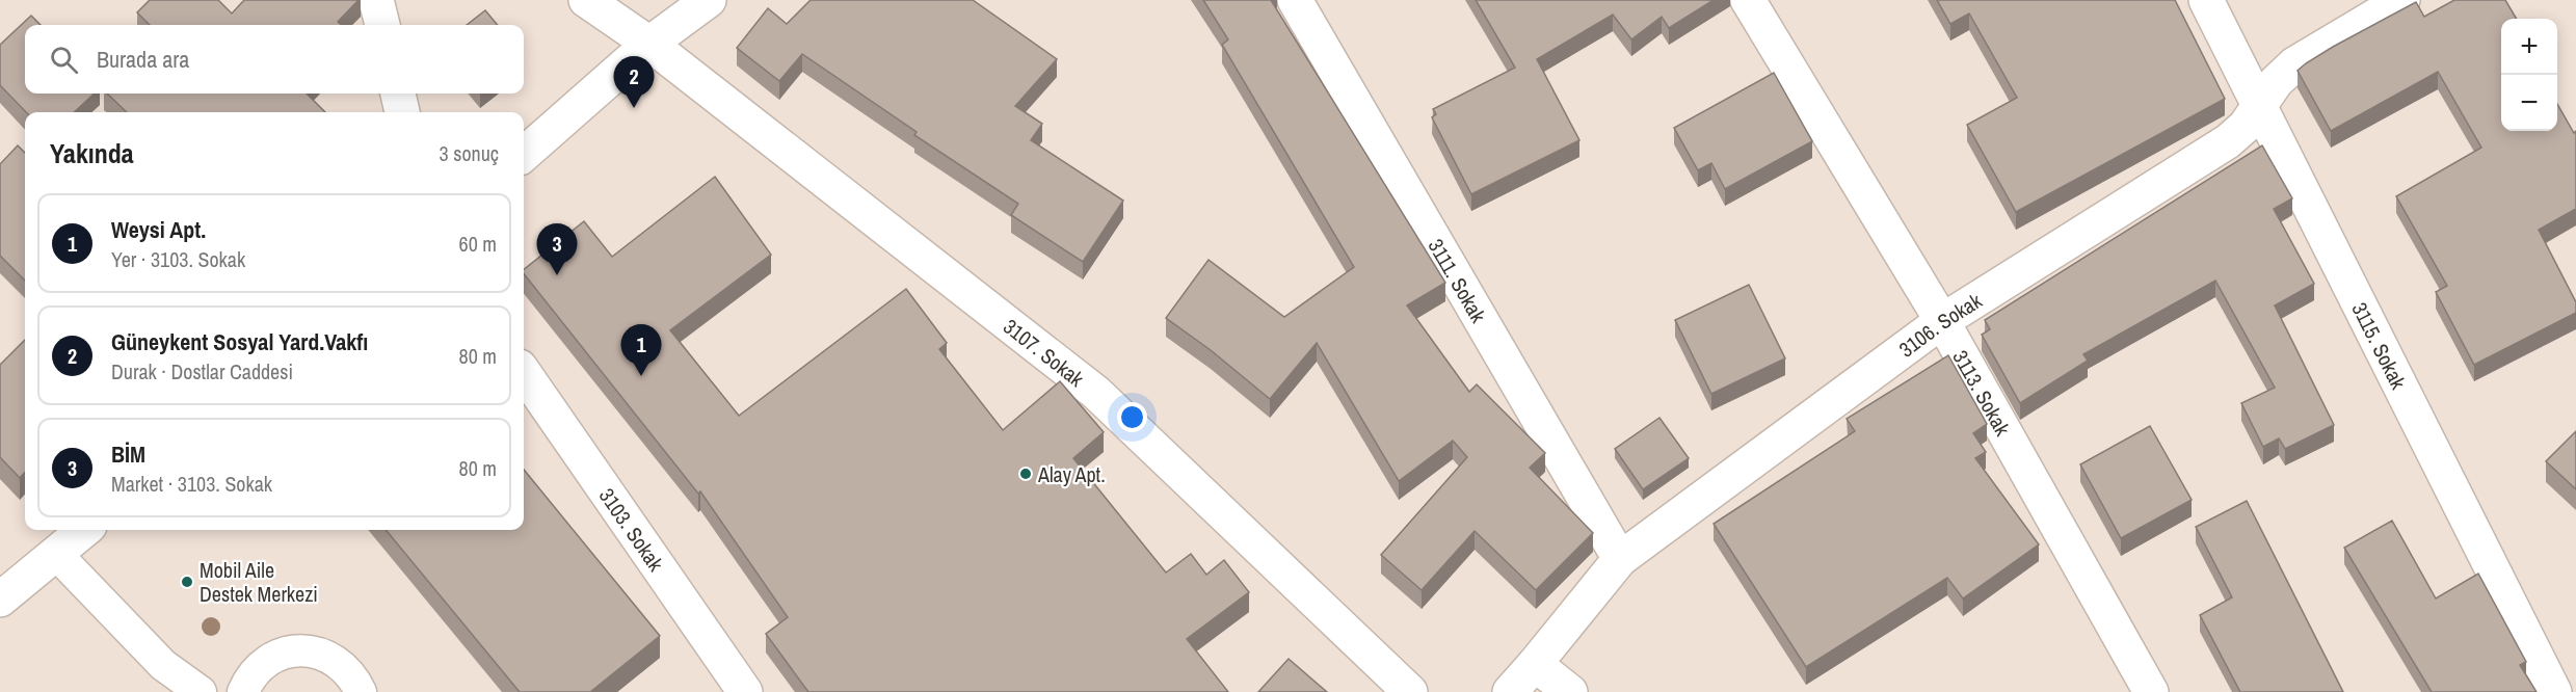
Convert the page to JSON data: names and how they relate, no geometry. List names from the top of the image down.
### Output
{
  "streets": {
    "street": [
      "3111. Sokak",
      "3106. Sokak",
      "3115. Sokak",
      "3107. Sokak",
      "3113. Sokak",
      "3103. Sokak"
    ]
  },
  "crossings": [
    ["3111. Sokak", "3106. Sokak"],
    ["3106. Sokak", "3115. Sokak"],
    ["3106. Sokak", "3113. Sokak"]
  ],
  "places": ["Alay Apt.", "Mobil Aile Destek Merkezi"],
  "page": {
    "map_buttons": ["+", "−"],
    "search": "Burada ara",
    "pins": ["2", "3", "1"],
    "heading": ["Yakında", "3 sonuç"],
    "list": [
      {
        "mark": "1",
        "name": "Weysi Apt.",
        "note": "Yer · 3103. Sokak",
        "value": "60 m"
      },
      {
        "mark": "2",
        "name": "Güneykent Sosyal Yard.Vakfı",
        "note": "Durak · Dostlar Caddesi",
        "value": "80 m"
      },
      {
        "mark": "3",
        "name": "BİM",
        "note": "Market · 3103. Sokak",
        "value": "80 m"
      }
    ]
  }
}
